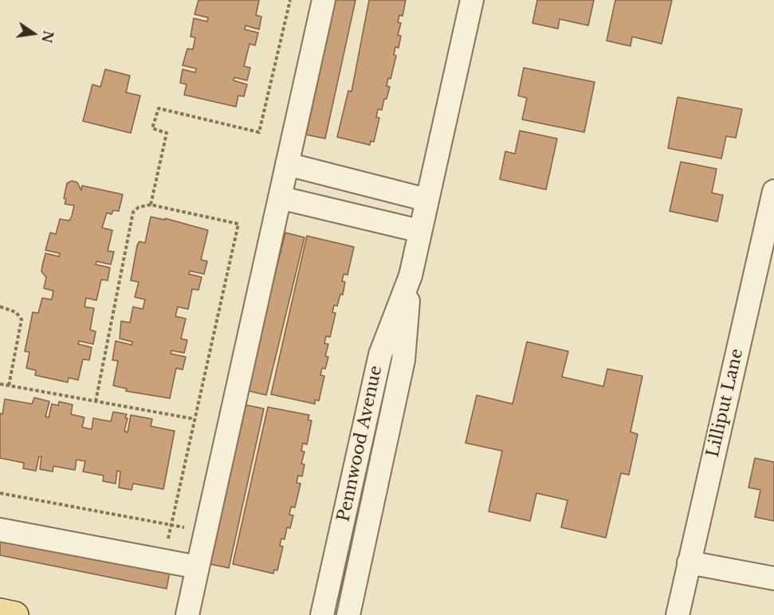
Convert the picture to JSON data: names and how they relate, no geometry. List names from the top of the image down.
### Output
{
  "streets": {
    "street": ["Lilliput Lane", "Pennwood Avenue"]
  },
  "north": "right"
}
